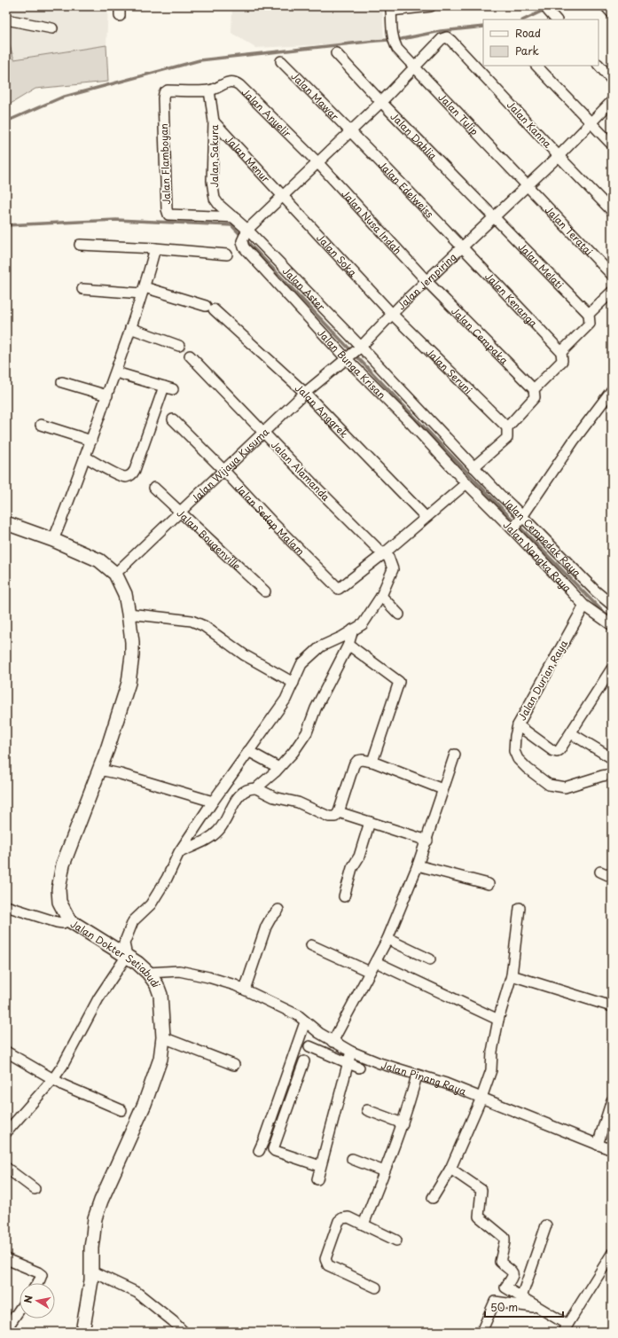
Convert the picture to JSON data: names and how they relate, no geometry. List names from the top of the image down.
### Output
{
  "streets": {
    "main road": ["Jalan Dokter Setiabudi"],
    "street": [
      "Jalan Mawar",
      "Jalan Anyelir",
      "Jalan Tulip",
      "Jalan Kanna",
      "Jalan Dahlia",
      "Jalan Sakura",
      "Jalan Menur",
      "Jalan Flamboyan",
      "Jalan Edelweiss",
      "Jalan Nusa Indah",
      "Jalan Teratai",
      "Jalan Soka",
      "Jalan Melati",
      "Jalan Jempiring",
      "Jalan Aster",
      "Jalan Kenanga",
      "Jalan Cempaka",
      "Jalan Bunga Krisan",
      "Jalan Seruni",
      "Jalan Anggrek",
      "Jalan Wijaya Kusuma",
      "Jalan Alamanda",
      "Jalan Sedap Malam",
      "Jalan Cempedak Raya",
      "Jalan Bougenville",
      "Jalan Nangka Raya",
      "Jalan Durian Raya",
      "Jalan Pinang Raya"
    ]
  },
  "crossings": [
    ["Jalan Mawar", "Jalan Edelweiss"],
    ["Jalan Anyelir", "Jalan Sakura"],
    ["Jalan Anyelir", "Jalan Flamboyan"],
    ["Jalan Anyelir", "Jalan Nusa Indah"],
    ["Jalan Tulip", "Jalan Kanna"],
    ["Jalan Tulip", "Jalan Teratai"],
    ["Jalan Tulip", "Jalan Jempiring"],
    ["Jalan Kanna", "Jalan Jempiring"],
    ["Jalan Dahlia", "Jalan Melati"],
    ["Jalan Dahlia", "Jalan Jempiring"],
    ["Jalan Sakura", "Jalan Menur"],
    ["Jalan Sakura", "Jalan Flamboyan"],
    ["Jalan Sakura", "Jalan Aster"],
    ["Jalan Sakura", "Jalan Bunga Krisan"],
    ["Jalan Menur", "Jalan Soka"],
    ["Jalan Edelweiss", "Jalan Jempiring"],
    ["Jalan Edelweiss", "Jalan Kenanga"],
    ["Jalan Nusa Indah", "Jalan Jempiring"],
    ["Jalan Nusa Indah", "Jalan Cempaka"],
    ["Jalan Teratai", "Jalan Jempiring"],
    ["Jalan Soka", "Jalan Jempiring"],
    ["Jalan Soka", "Jalan Seruni"],
    ["Jalan Melati", "Jalan Jempiring"],
    ["Jalan Jempiring", "Jalan Aster"],
    ["Jalan Jempiring", "Jalan Kenanga"],
    ["Jalan Jempiring", "Jalan Cempaka"],
    ["Jalan Jempiring", "Jalan Bunga Krisan"],
    ["Jalan Jempiring", "Jalan Seruni"],
    ["Jalan Jempiring", "Jalan Wijaya Kusuma"],
    ["Jalan Aster", "Jalan Bunga Krisan"],
    ["Jalan Bunga Krisan", "Jalan Wijaya Kusuma"],
    ["Jalan Bunga Krisan", "Jalan Nangka Raya"],
    ["Jalan Anggrek", "Jalan Wijaya Kusuma"],
    ["Jalan Wijaya Kusuma", "Jalan Alamanda"],
    ["Jalan Wijaya Kusuma", "Jalan Sedap Malam"],
    ["Jalan Wijaya Kusuma", "Jalan Bougenville"],
    ["Jalan Wijaya Kusuma", "Jalan Dokter Setiabudi"],
    ["Jalan Alamanda", "Jalan Sedap Malam"],
    ["Jalan Alamanda", "Jalan Dokter Setiabudi"],
    ["Jalan Nangka Raya", "Jalan Durian Raya"],
    ["Jalan Dokter Setiabudi", "Jalan Pinang Raya"]
  ],
  "legend": ["Road", "Park"],
  "scale_bar": "50 m",
  "north": "left"
}
